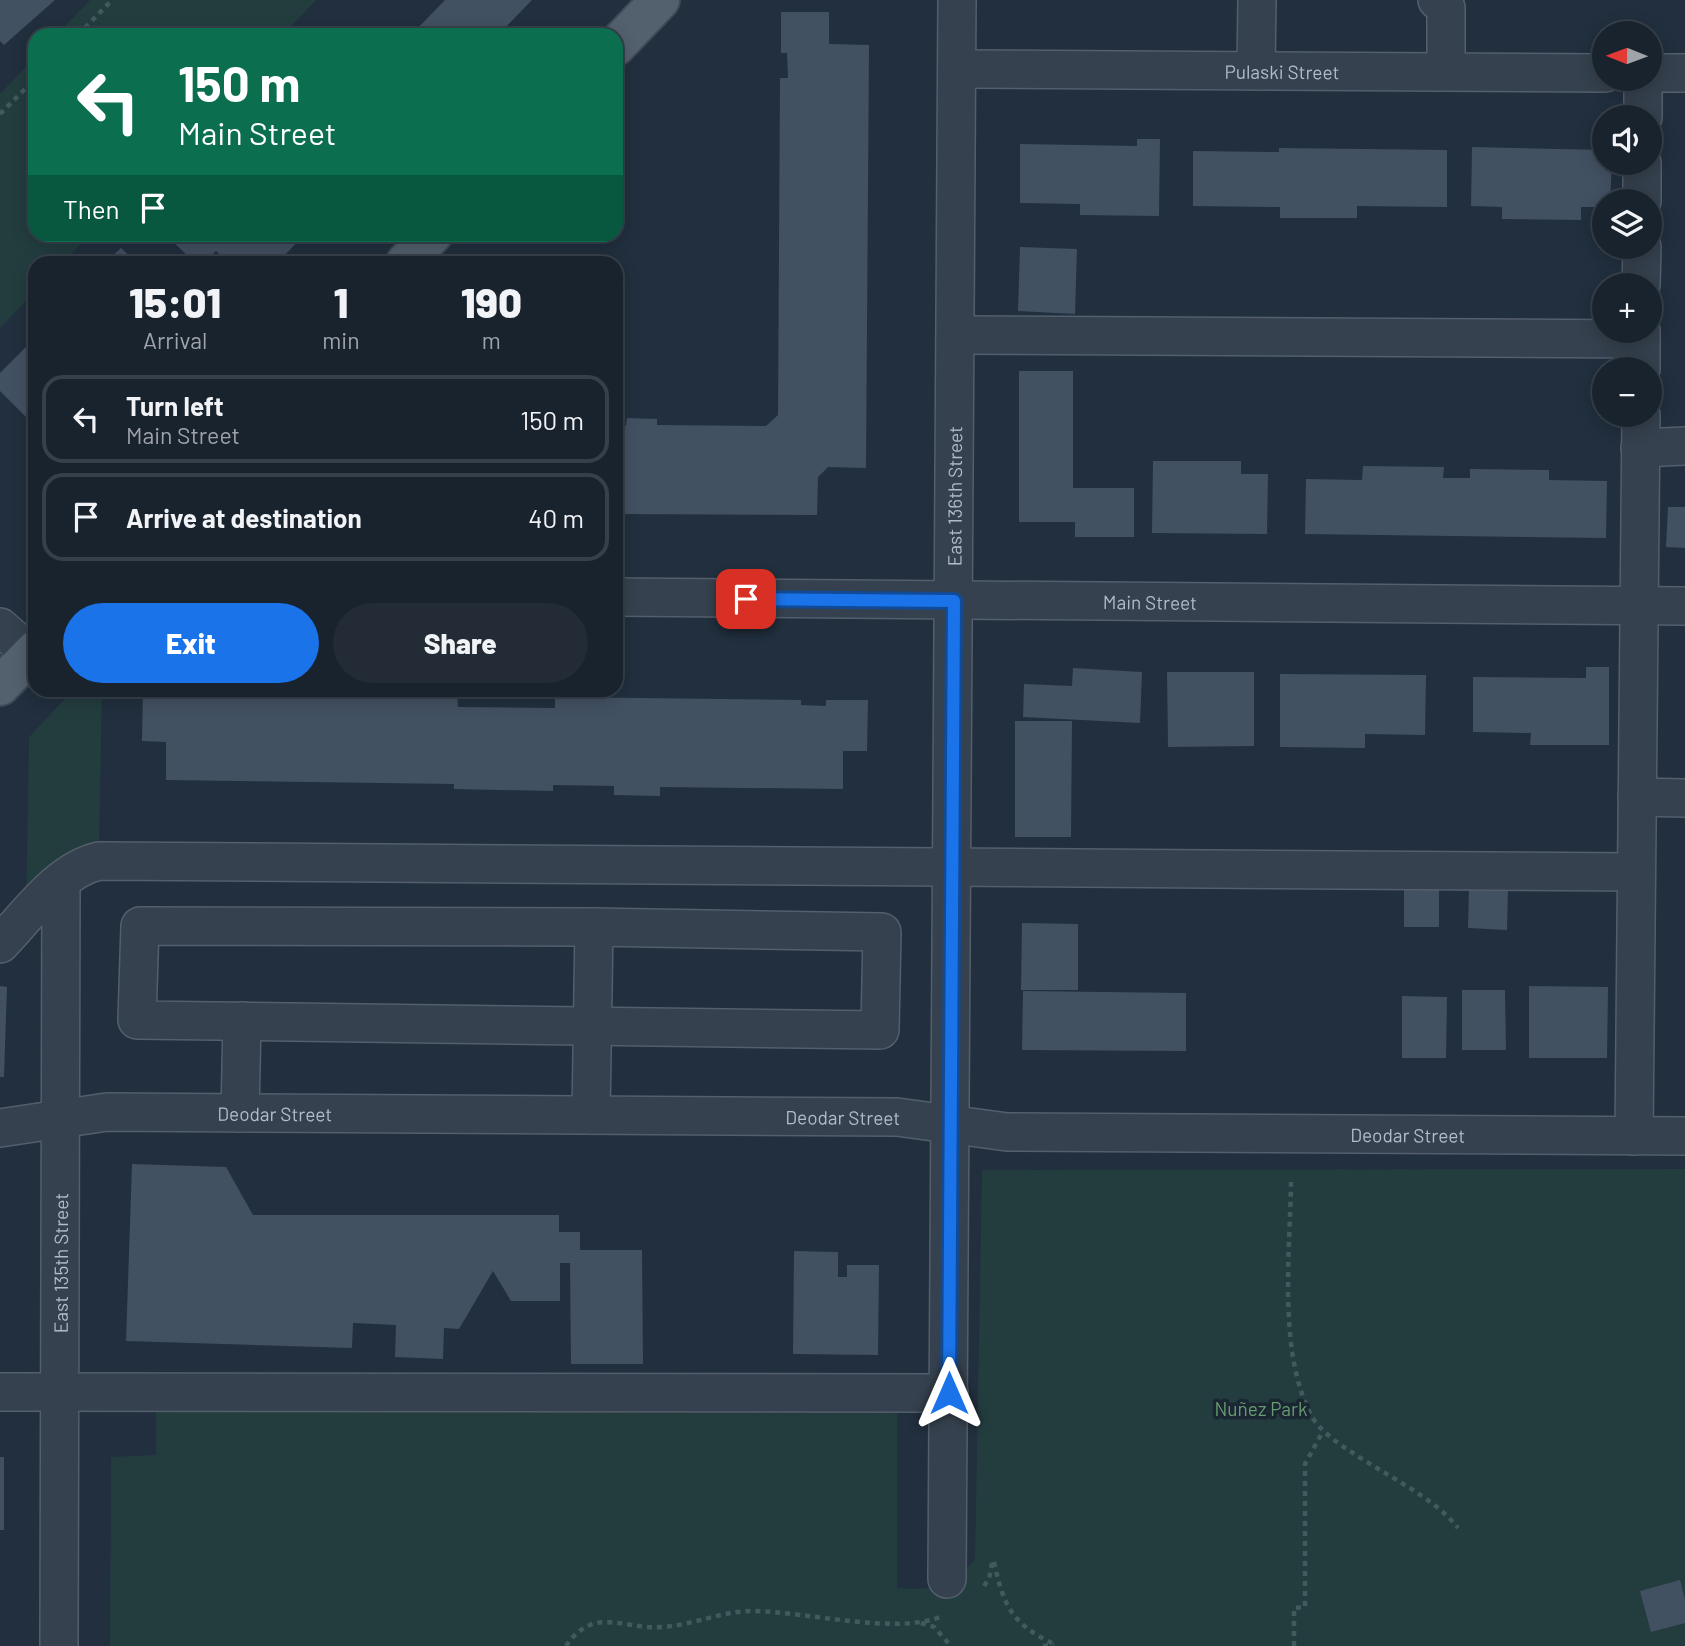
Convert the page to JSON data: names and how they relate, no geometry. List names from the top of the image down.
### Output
{
  "streets": {
    "street": [
      "Pulaski Street",
      "East 136th Street",
      "Main Street",
      "Deodar Street",
      "East 135th Street"
    ]
  },
  "crossings": [
    ["Pulaski Street", "East 136th Street"],
    ["East 136th Street", "Main Street"],
    ["East 136th Street", "Deodar Street"],
    ["Deodar Street", "East 135th Street"]
  ],
  "parks": ["Nuñez Park"],
  "north": "left",
  "page": {
    "map_buttons": ["+", "−"],
    "turn": ["150 m", "Main Street"],
    "then": "Then",
    "eta": [
      "15:01",
      "Arrival",
      "1",
      "min",
      "190",
      "m"
    ],
    "list": [
      {
        "name": "Turn left",
        "note": "Main Street",
        "value": "150 m"
      },
      {
        "name": "Arrive at destination",
        "value": "40 m"
      }
    ],
    "buttons": ["Exit", "Share"]
  }
}
